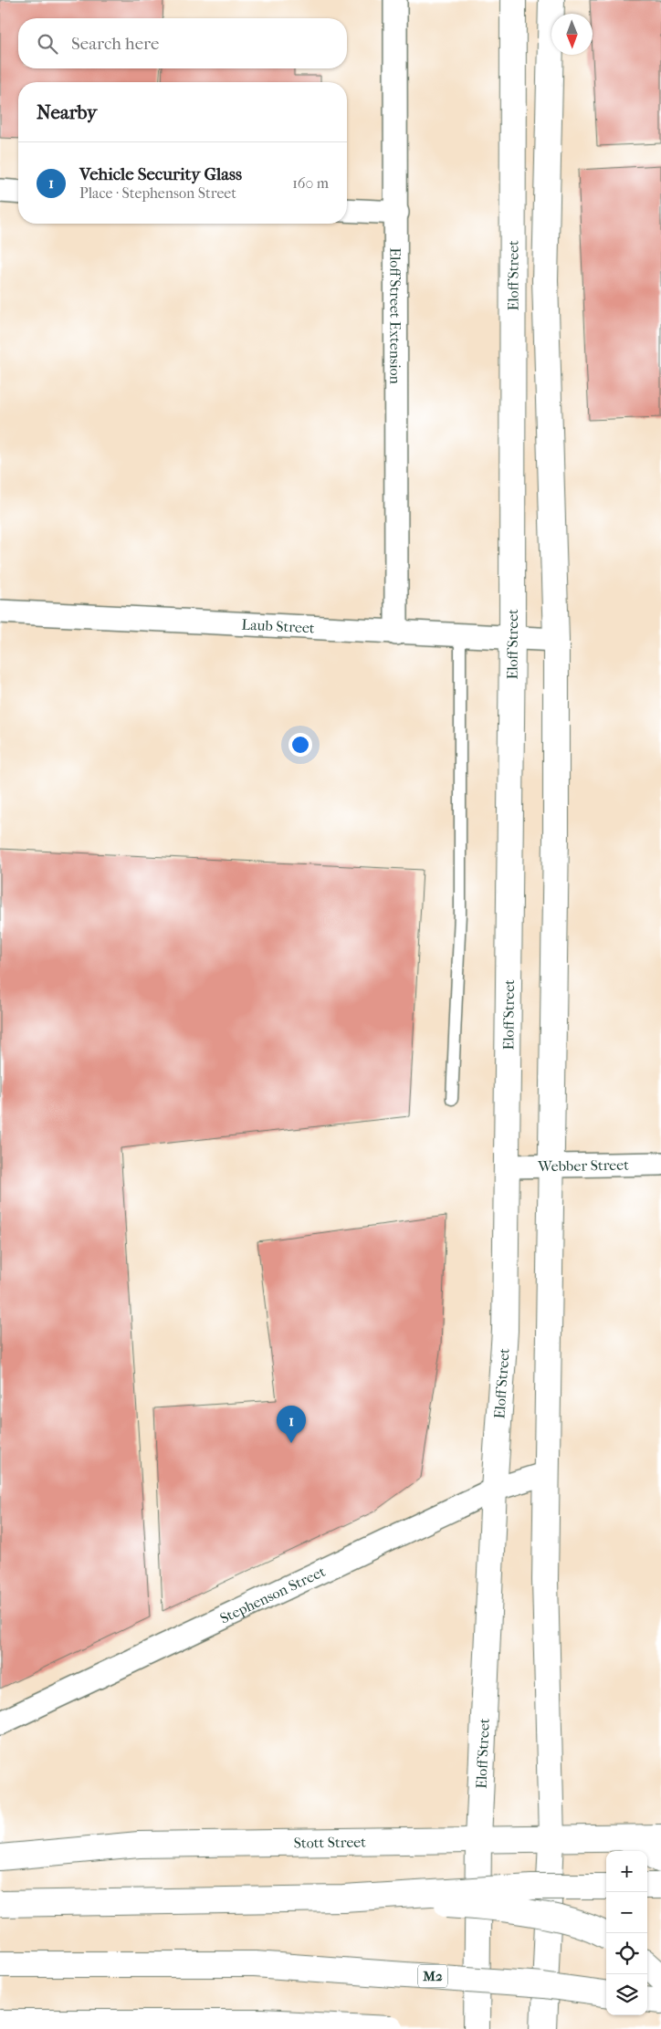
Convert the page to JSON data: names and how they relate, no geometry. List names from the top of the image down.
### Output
{
  "streets": {
    "main road": ["Eloff Street", "Stott Street", "M2"],
    "street": [
      "Eloff Street Extension",
      "Laub Street",
      "Webber Street",
      "Stephenson Street"
    ]
  },
  "crossings": [
    ["Eloff Street", "Laub Street"],
    ["Eloff Street", "Webber Street"],
    ["Eloff Street", "Stephenson Street"],
    ["Eloff Street", "Stott Street"],
    ["Eloff Street Extension", "Laub Street"]
  ],
  "north": "bottom",
  "page": {
    "search": "Search here",
    "heading": "Nearby",
    "list": [
      {
        "mark": "1",
        "name": "Vehicle Security Glass",
        "note": "Place · Stephenson Street",
        "value": "160 m"
      }
    ],
    "pins": "1",
    "map_buttons": ["+", "−"]
  }
}
